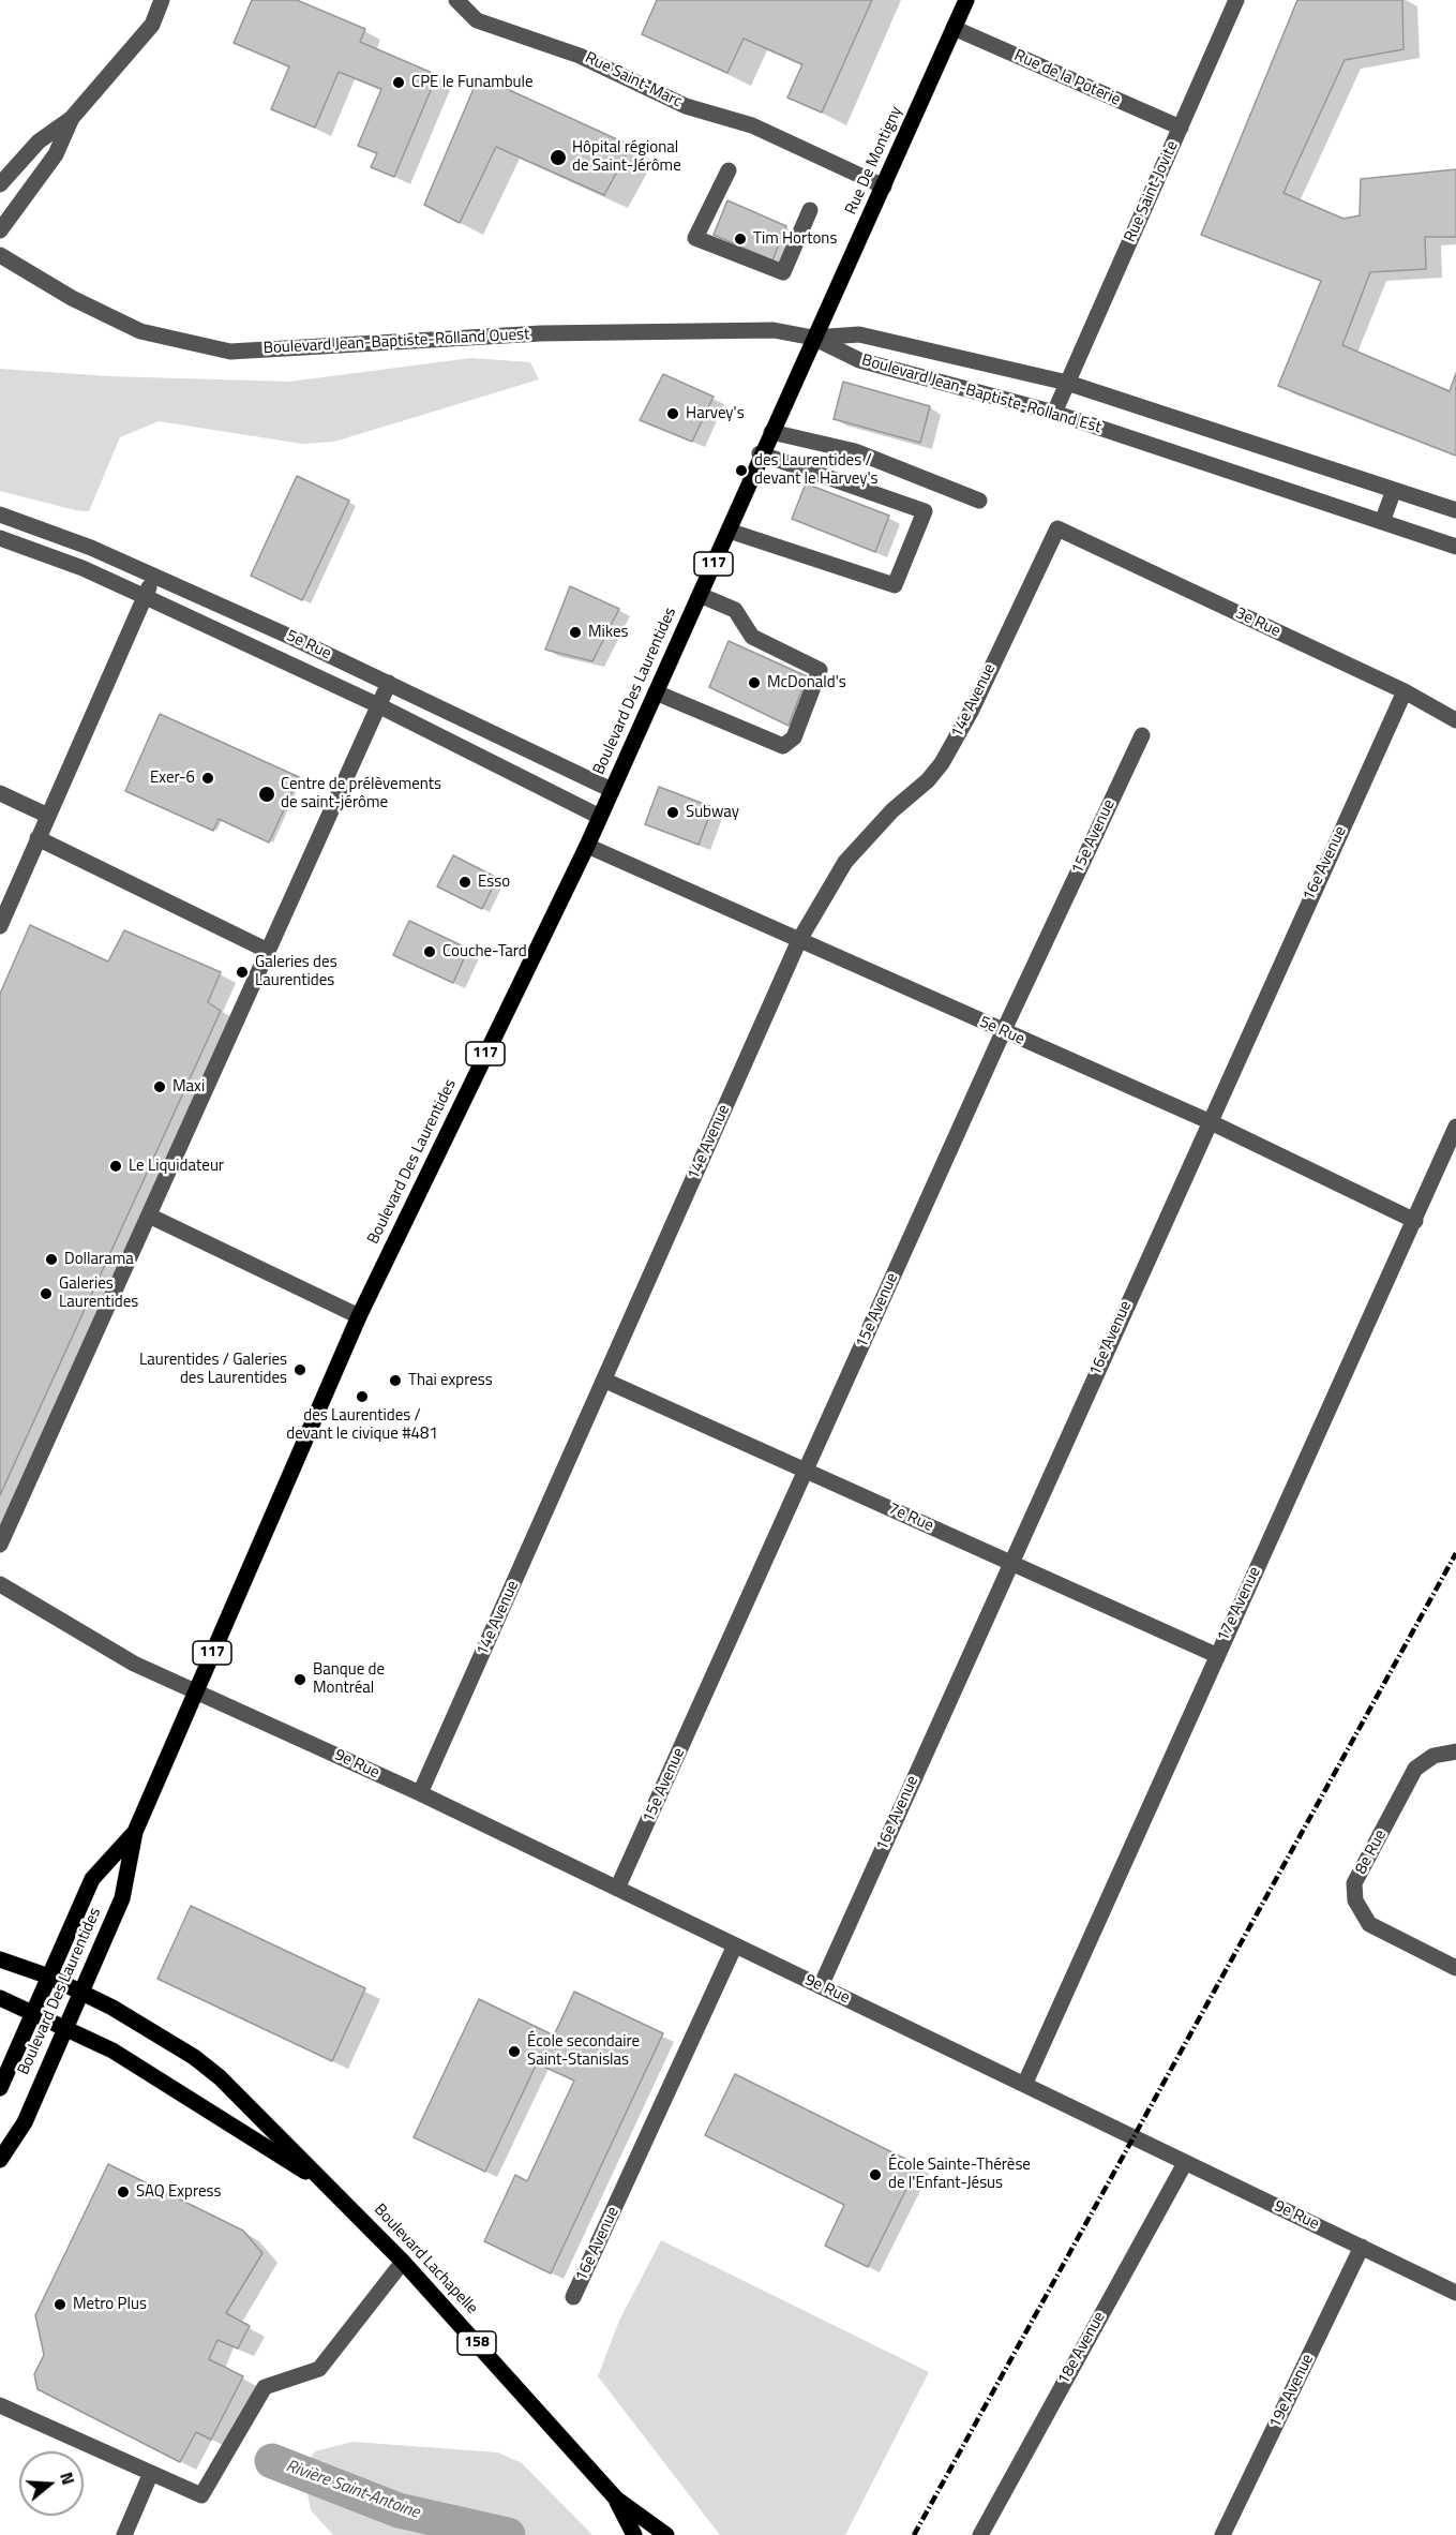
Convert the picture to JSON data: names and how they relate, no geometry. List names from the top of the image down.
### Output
{
  "streets": {
    "main road": [
      "Rue De Montigny",
      "117",
      "Boulevard Des Laurentides",
      "Boulevard Lachapelle",
      "158"
    ],
    "street": [
      "Rue de la Poterie",
      "Rue Saint-Marc",
      "Rue Saint-Jovite",
      "Boulevard Jean-Baptiste-Rolland Ouest",
      "Boulevard Jean-Baptiste-Rolland Est",
      "3e Rue",
      "5e Rue",
      "14e Avenue",
      "15e Avenue",
      "16e Avenue",
      "7e Rue",
      "17e Avenue",
      "9e Rue",
      "8e Rue",
      "18e Avenue",
      "19e Avenue"
    ]
  },
  "crossings": [
    ["Rue de la Poterie", "Rue De Montigny"],
    ["Rue de la Poterie", "Rue Saint-Jovite"],
    ["Rue Saint-Marc", "Rue De Montigny"],
    ["Rue De Montigny", "Boulevard Jean-Baptiste-Rolland Ouest"],
    ["Rue De Montigny", "Boulevard Jean-Baptiste-Rolland Est"],
    ["Rue De Montigny", "Boulevard Des Laurentides"],
    ["Rue Saint-Jovite", "Boulevard Jean-Baptiste-Rolland Est"],
    ["Boulevard Jean-Baptiste-Rolland Ouest", "Boulevard Jean-Baptiste-Rolland Est"],
    ["Boulevard Jean-Baptiste-Rolland Ouest", "Boulevard Des Laurentides"],
    ["Boulevard Jean-Baptiste-Rolland Est", "Boulevard Des Laurentides"],
    ["3e Rue", "14e Avenue"],
    ["3e Rue", "16e Avenue"],
    ["5e Rue", "Boulevard Des Laurentides"],
    ["5e Rue", "14e Avenue"],
    ["5e Rue", "15e Avenue"],
    ["5e Rue", "16e Avenue"],
    ["5e Rue", "17e Avenue"],
    ["Boulevard Des Laurentides", "9e Rue"],
    ["Boulevard Des Laurentides", "Boulevard Lachapelle"],
    ["14e Avenue", "7e Rue"],
    ["14e Avenue", "9e Rue"],
    ["15e Avenue", "7e Rue"],
    ["15e Avenue", "9e Rue"],
    ["16e Avenue", "7e Rue"],
    ["16e Avenue", "9e Rue"],
    ["7e Rue", "17e Avenue"],
    ["17e Avenue", "9e Rue"],
    ["9e Rue", "18e Avenue"],
    ["9e Rue", "19e Avenue"]
  ],
  "water": ["Rivière Saint-Antoine"],
  "places": [
    "CPE le Funambule",
    "Hôpital régional de Saint-Jérôme",
    "Tim Hortons",
    "Harvey's",
    "des Laurentides / devant le Harvey's",
    "Mikes",
    "McDonald's",
    "Exer-6",
    "Centre de prélèvements de saint-jérôme",
    "Subway",
    "Esso",
    "Couche-Tard",
    "Galeries des Laurentides",
    "Maxi",
    "Le Liquidateur",
    "Dollarama",
    "Galeries Laurentides",
    "Laurentides / Galeries des Laurentides",
    "Thai express",
    "des Laurentides / devant le civique #481",
    "Banque de Montréal",
    "École secondaire Saint-Stanislas",
    "École Sainte-Thérèse de l'Enfant-Jésus",
    "SAQ Express",
    "Metro Plus"
  ],
  "north": "right"
}
